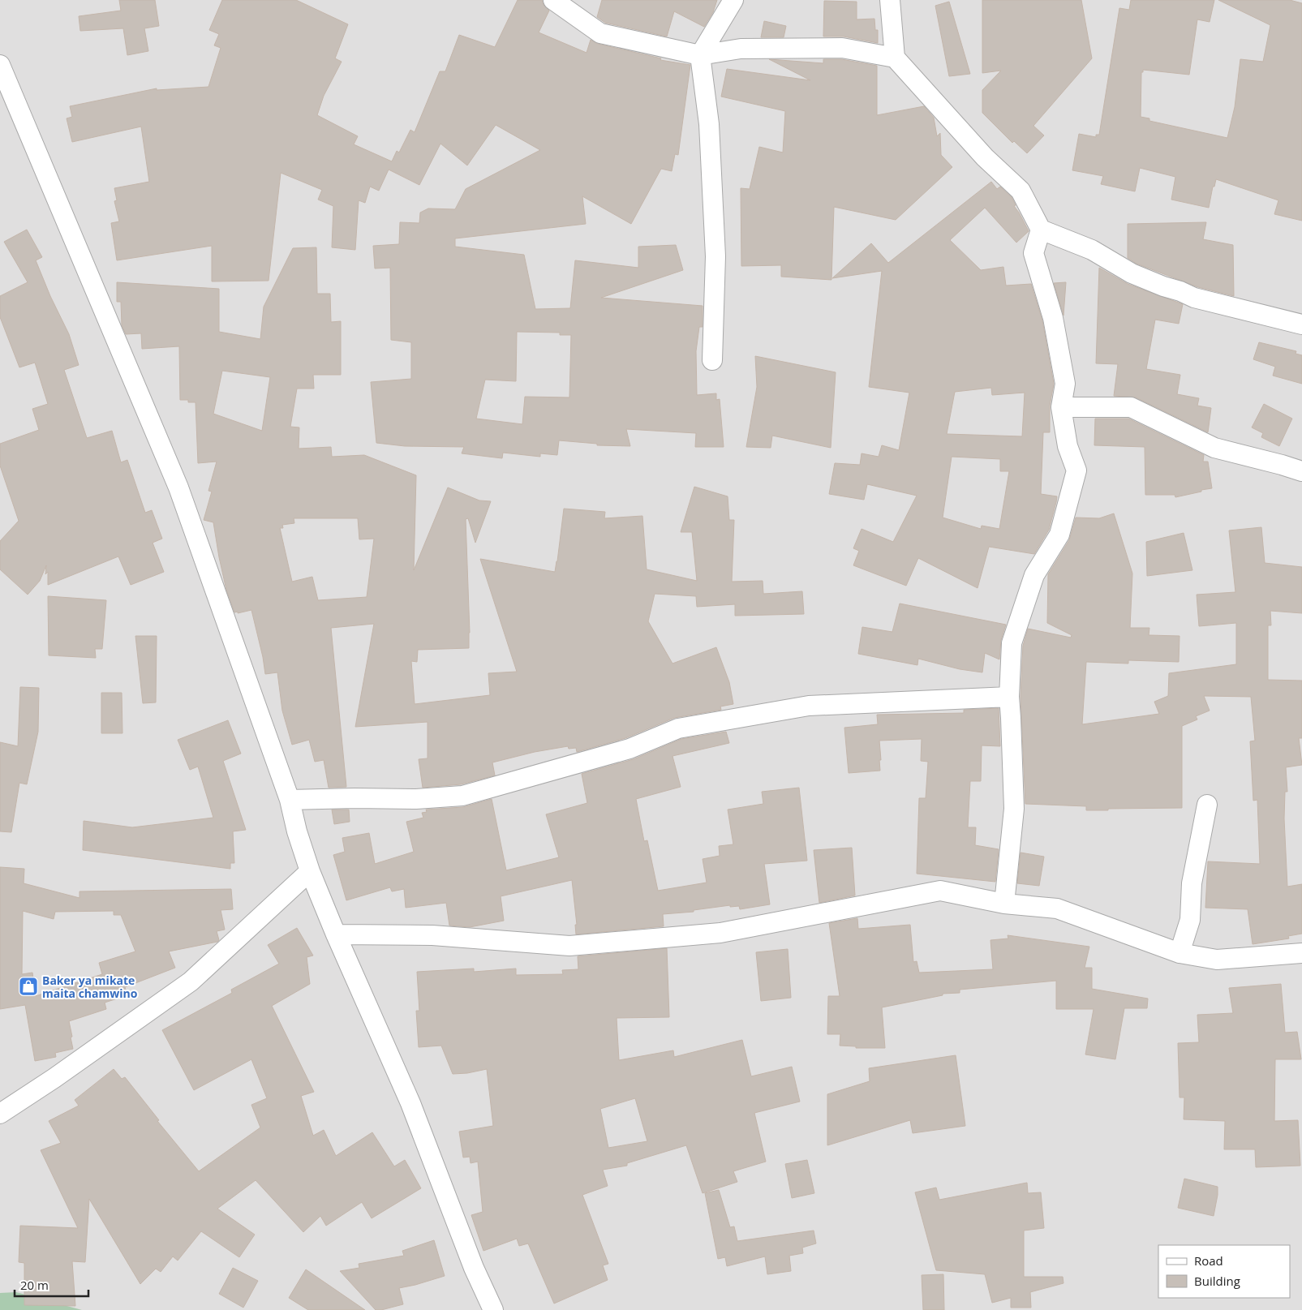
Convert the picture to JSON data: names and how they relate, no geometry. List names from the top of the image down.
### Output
{
  "places": {
    "shop": ["Baker ya mikate maita chamwino"]
  },
  "legend": ["Road", "Building"],
  "scale_bar": "20 m"
}
